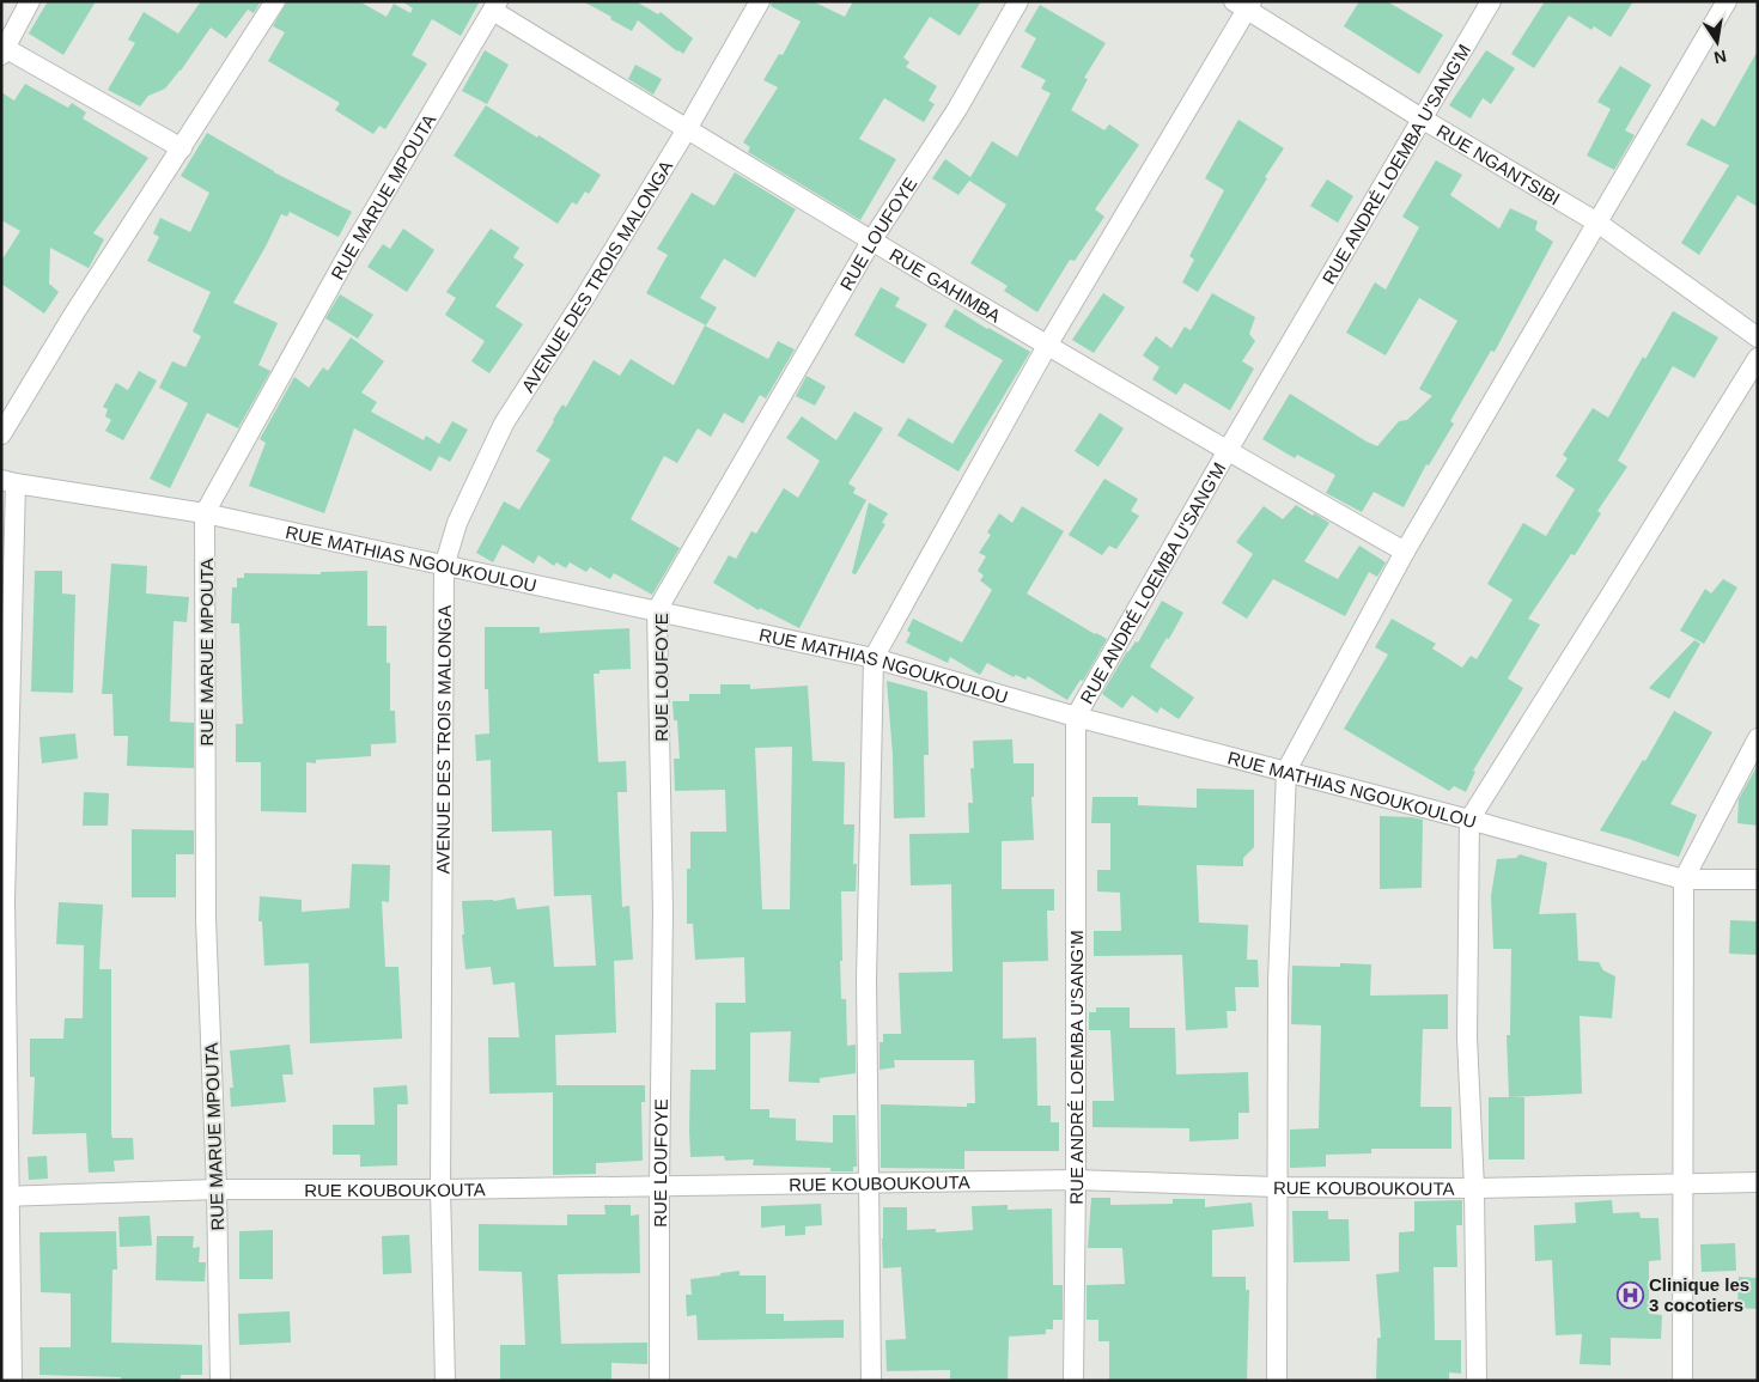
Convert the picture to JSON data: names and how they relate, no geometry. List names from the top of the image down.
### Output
{
  "streets": {
    "street": [
      "RUE ANDRÉ LOEMBA U'SANG'M",
      "RUE NGANTSIBI",
      "RUE MARUE MPOUTA",
      "RUE LOUFOYE",
      "AVENUE DES TROIS MALONGA",
      "RUE GAHIMBA",
      "RUE MATHIAS NGOUKOULOU",
      "RUE KOUBOUKOUTA"
    ]
  },
  "crossings": [
    ["RUE ANDRÉ LOEMBA U'SANG'M", "RUE NGANTSIBI"],
    ["RUE ANDRÉ LOEMBA U'SANG'M", "RUE GAHIMBA"],
    ["RUE ANDRÉ LOEMBA U'SANG'M", "RUE MATHIAS NGOUKOULOU"],
    ["RUE ANDRÉ LOEMBA U'SANG'M", "RUE KOUBOUKOUTA"],
    ["RUE MARUE MPOUTA", "RUE GAHIMBA"],
    ["RUE MARUE MPOUTA", "RUE MATHIAS NGOUKOULOU"],
    ["RUE MARUE MPOUTA", "RUE KOUBOUKOUTA"],
    ["RUE LOUFOYE", "RUE GAHIMBA"],
    ["RUE LOUFOYE", "RUE MATHIAS NGOUKOULOU"],
    ["RUE LOUFOYE", "RUE KOUBOUKOUTA"],
    ["AVENUE DES TROIS MALONGA", "RUE GAHIMBA"],
    ["AVENUE DES TROIS MALONGA", "RUE MATHIAS NGOUKOULOU"],
    ["AVENUE DES TROIS MALONGA", "RUE KOUBOUKOUTA"]
  ],
  "places": {
    "hospital": ["Clinique les 3 cocotiers"]
  },
  "north": "bottom"
}
